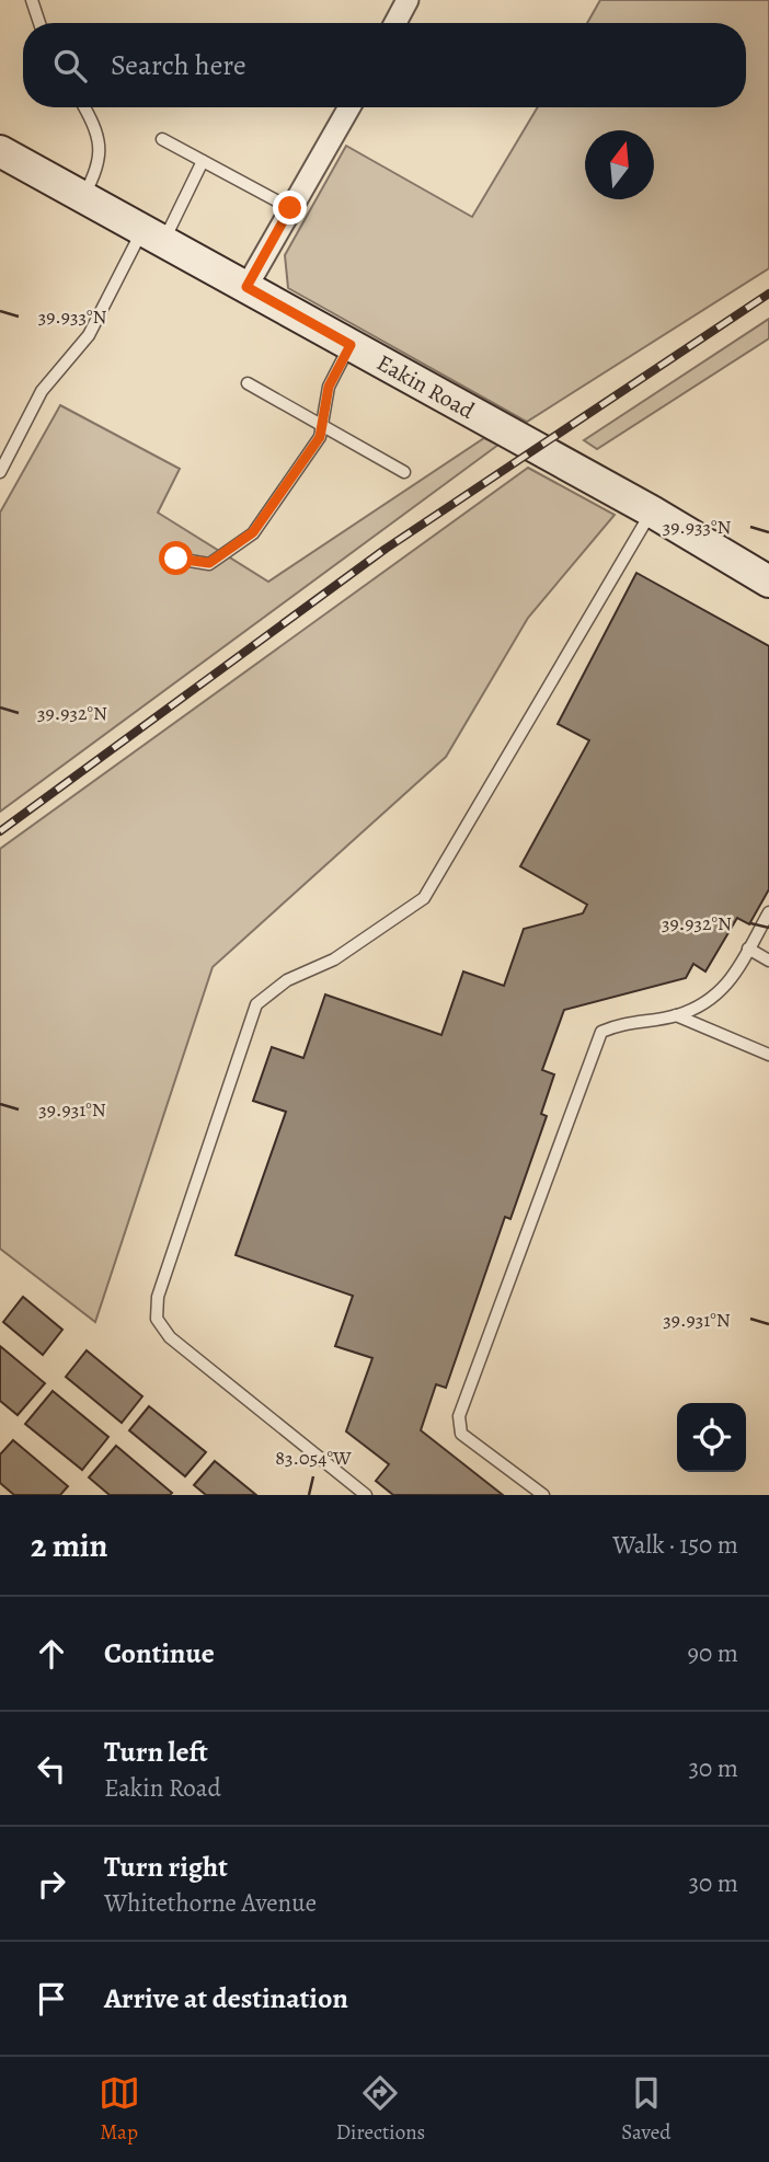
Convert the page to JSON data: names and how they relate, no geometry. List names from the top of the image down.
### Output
{
  "streets": {
    "street": ["Eakin Road"]
  },
  "north": "top",
  "page": {
    "search": "Search here",
    "heading": ["2 min", "Walk · 150 m"],
    "list": [
      ["Continue", "90 m"],
      ["Turn left", "Eakin Road", "30 m"],
      ["Turn right", "Whitethorne Avenue", "30 m"],
      "Arrive at destination"
    ],
    "nav": ["Map", "Directions", "Saved"]
  },
  "coordinates": [
    "39.933°N",
    "39.932°N",
    "39.931°N",
    "83.054°W"
  ]
}
